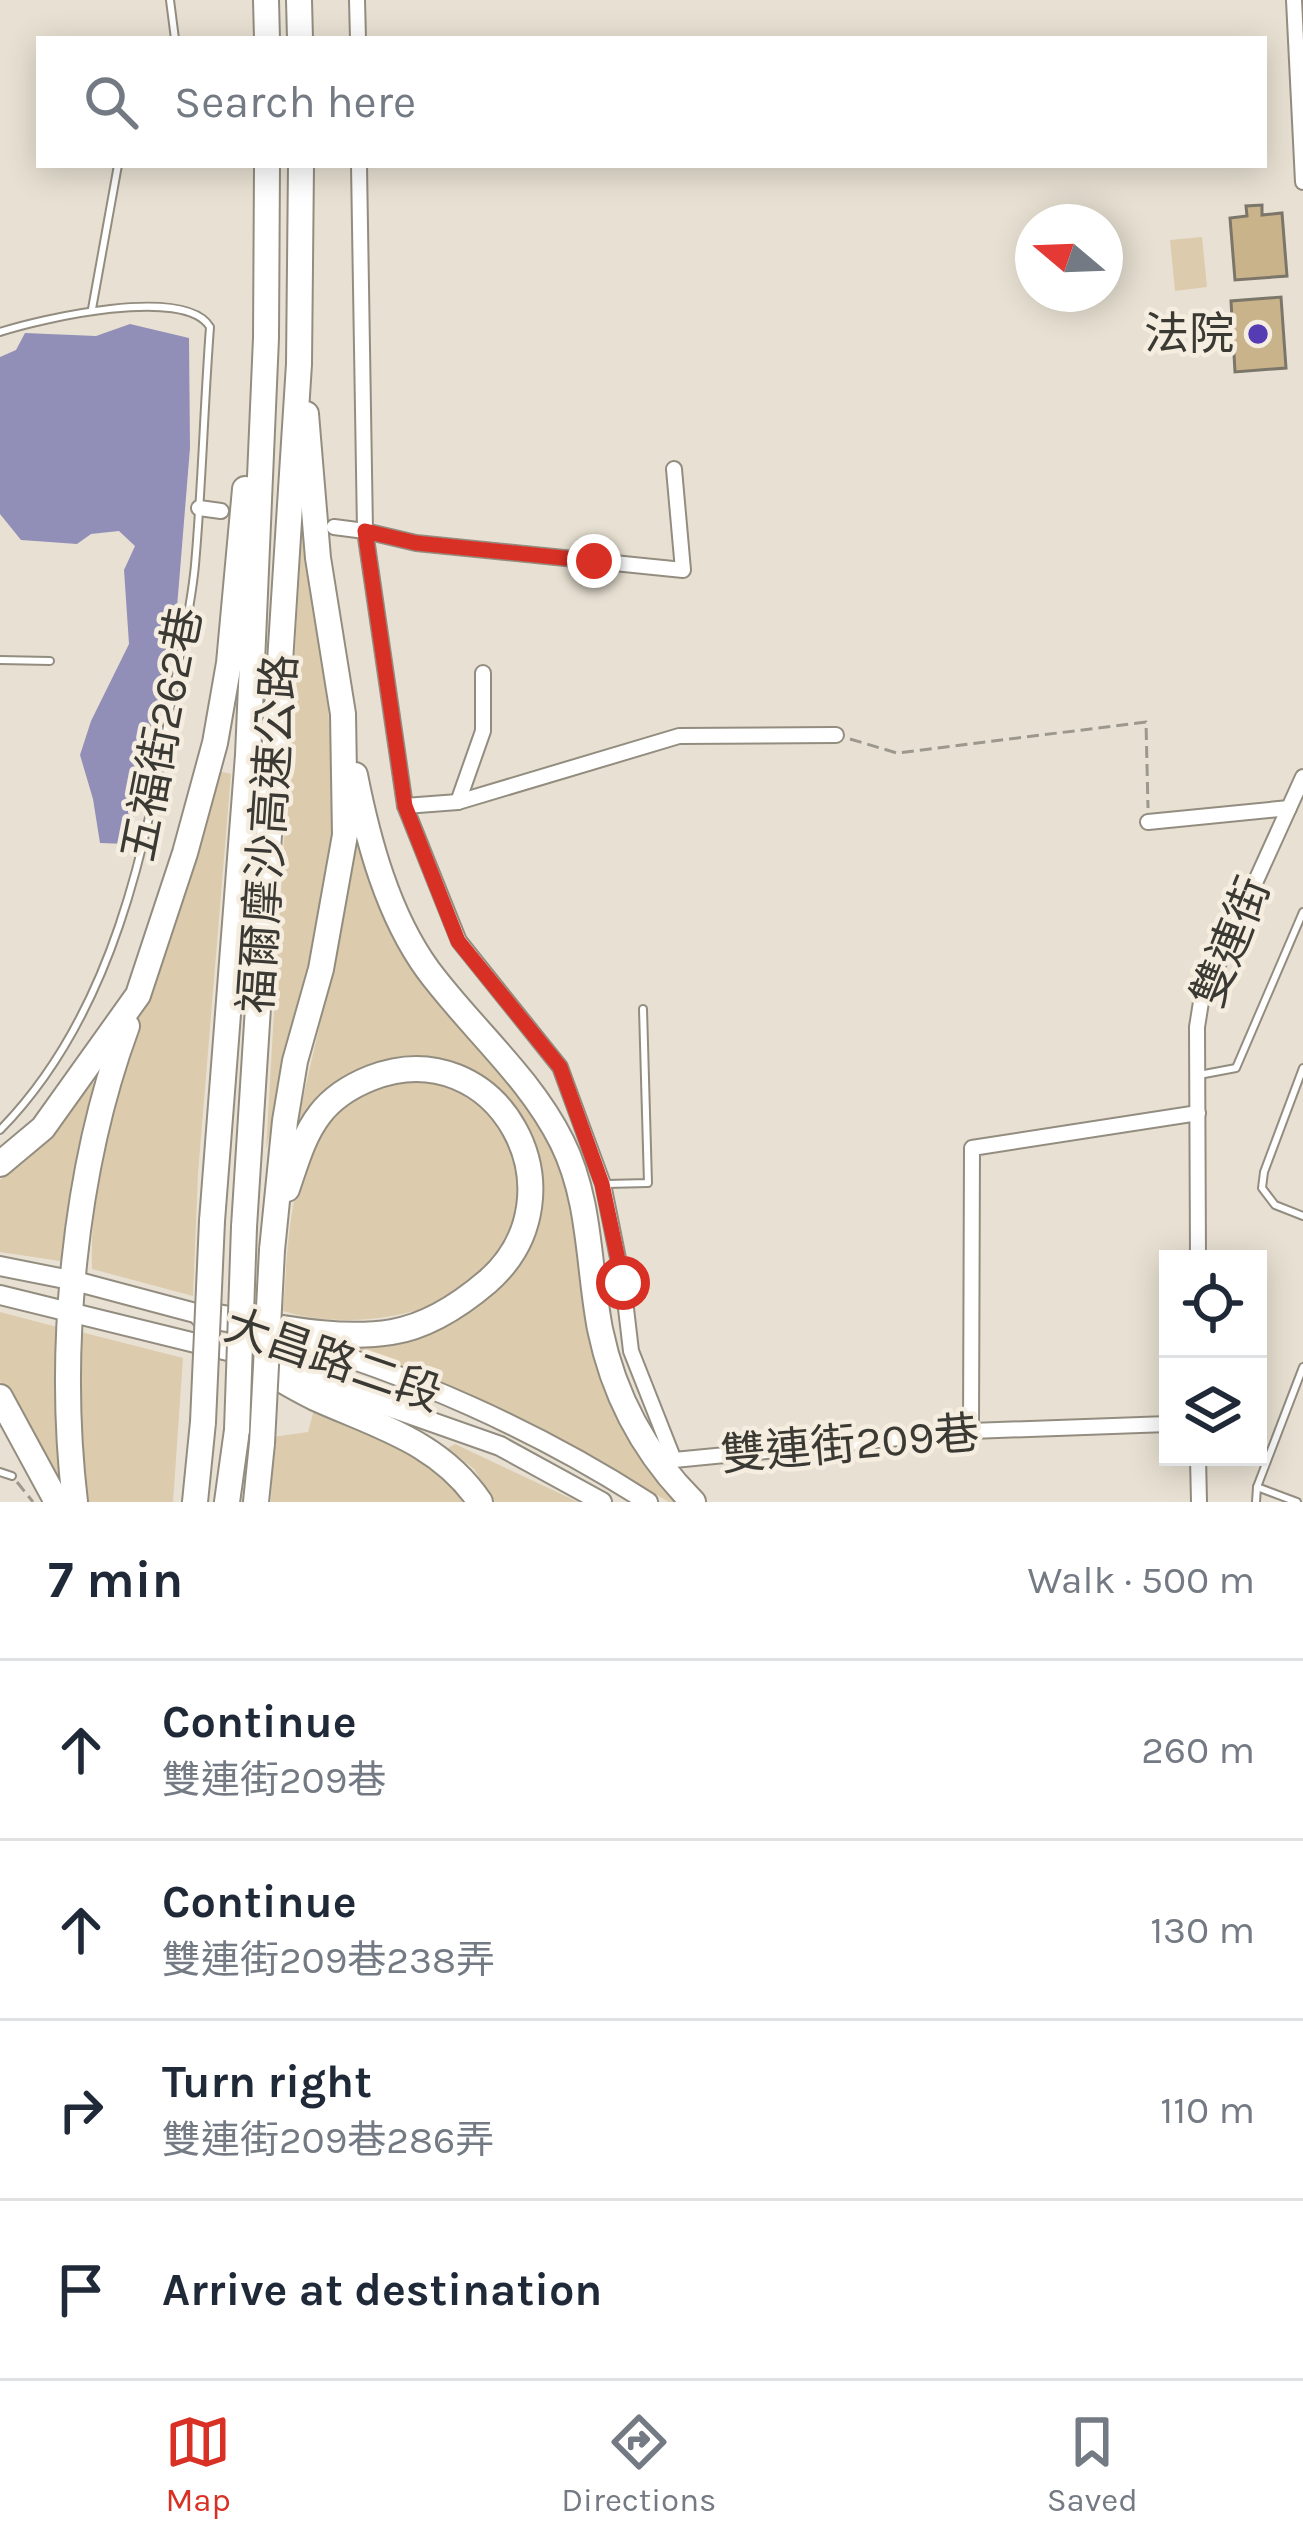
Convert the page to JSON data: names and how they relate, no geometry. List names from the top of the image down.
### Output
{
  "streets": {
    "highway": ["福爾摩沙高速公路"],
    "main road": ["大昌路二段"],
    "street": ["雙連街", "雙連街209巷"],
    "lane": ["五福街262巷"]
  },
  "places": ["法院"],
  "north": "left",
  "page": {
    "search": "Search here",
    "heading": ["7 min", "Walk · 500 m"],
    "list": [
      ["Continue", "雙連街209巷", "260 m"],
      ["Continue", "雙連街209巷238弄", "130 m"],
      ["Turn right", "雙連街209巷286弄", "110 m"],
      "Arrive at destination"
    ],
    "nav": ["Map", "Directions", "Saved"]
  }
}
